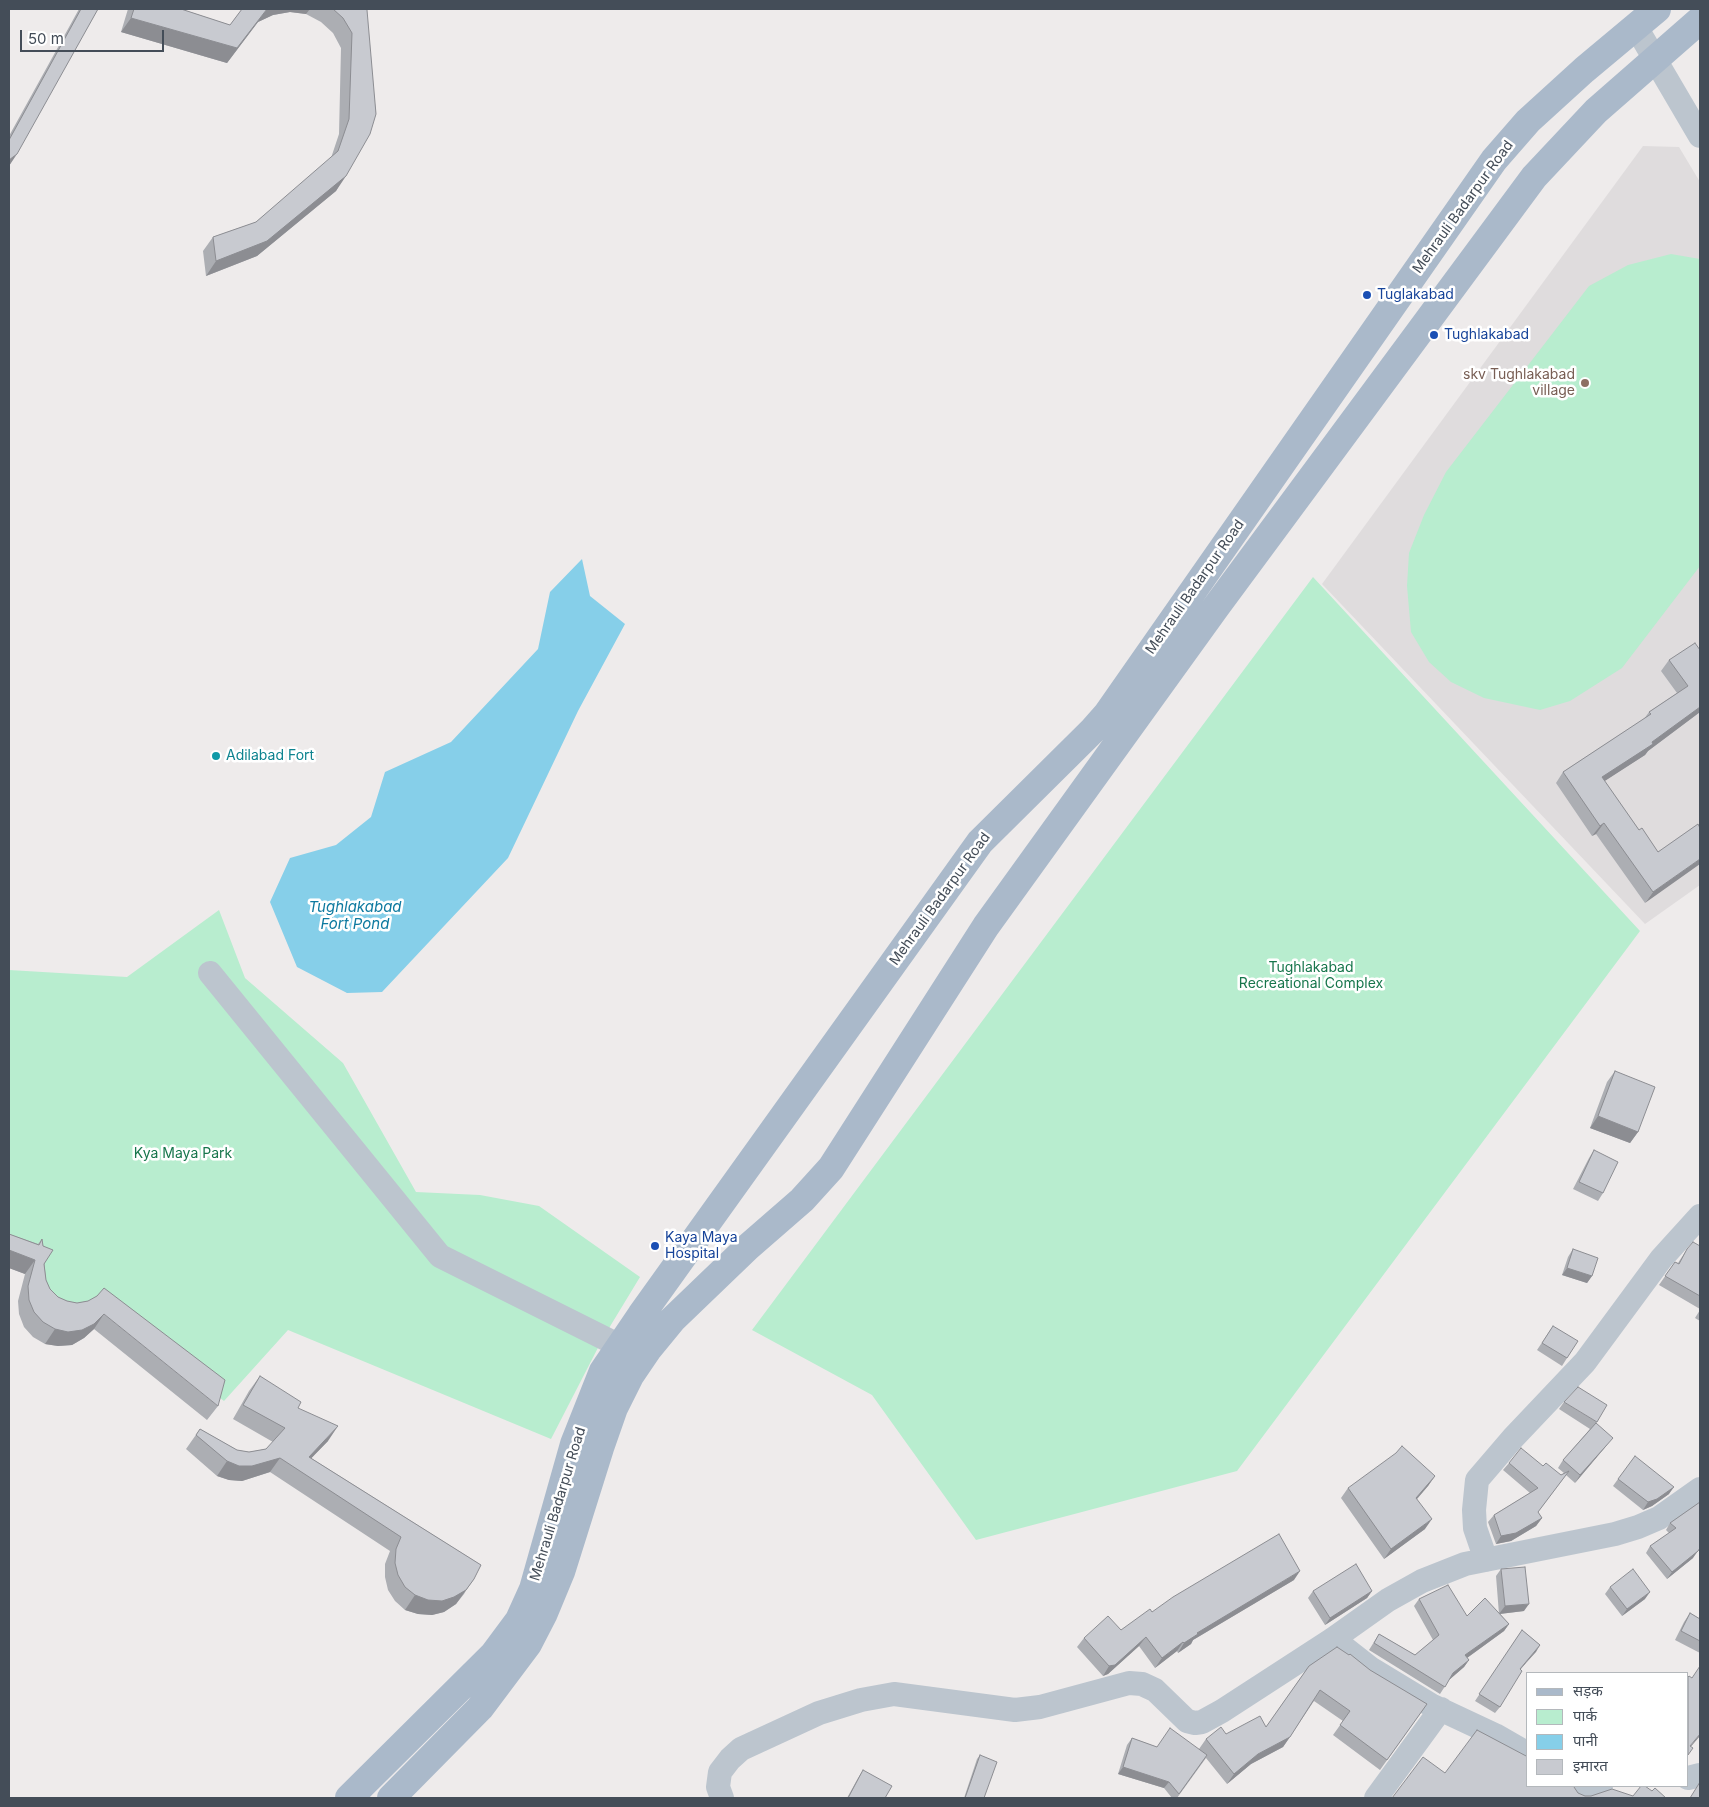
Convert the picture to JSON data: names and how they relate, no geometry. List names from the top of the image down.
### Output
{
  "streets": {
    "main road": ["Mehrauli Badarpur Road"]
  },
  "water": ["Tughlakabad Fort Pond"],
  "parks": ["Tughlakabad Recreational Complex", "Kya Maya Park"],
  "places": [
    "Tuglakabad",
    "Tughlakabad",
    "skv Tughlakabad village",
    "Adilabad Fort",
    "Kaya Maya Hospital"
  ],
  "legend": [
    "सड़क",
    "पार्क",
    "पानी",
    "इमारत"
  ],
  "scale_bar": "50 m"
}
